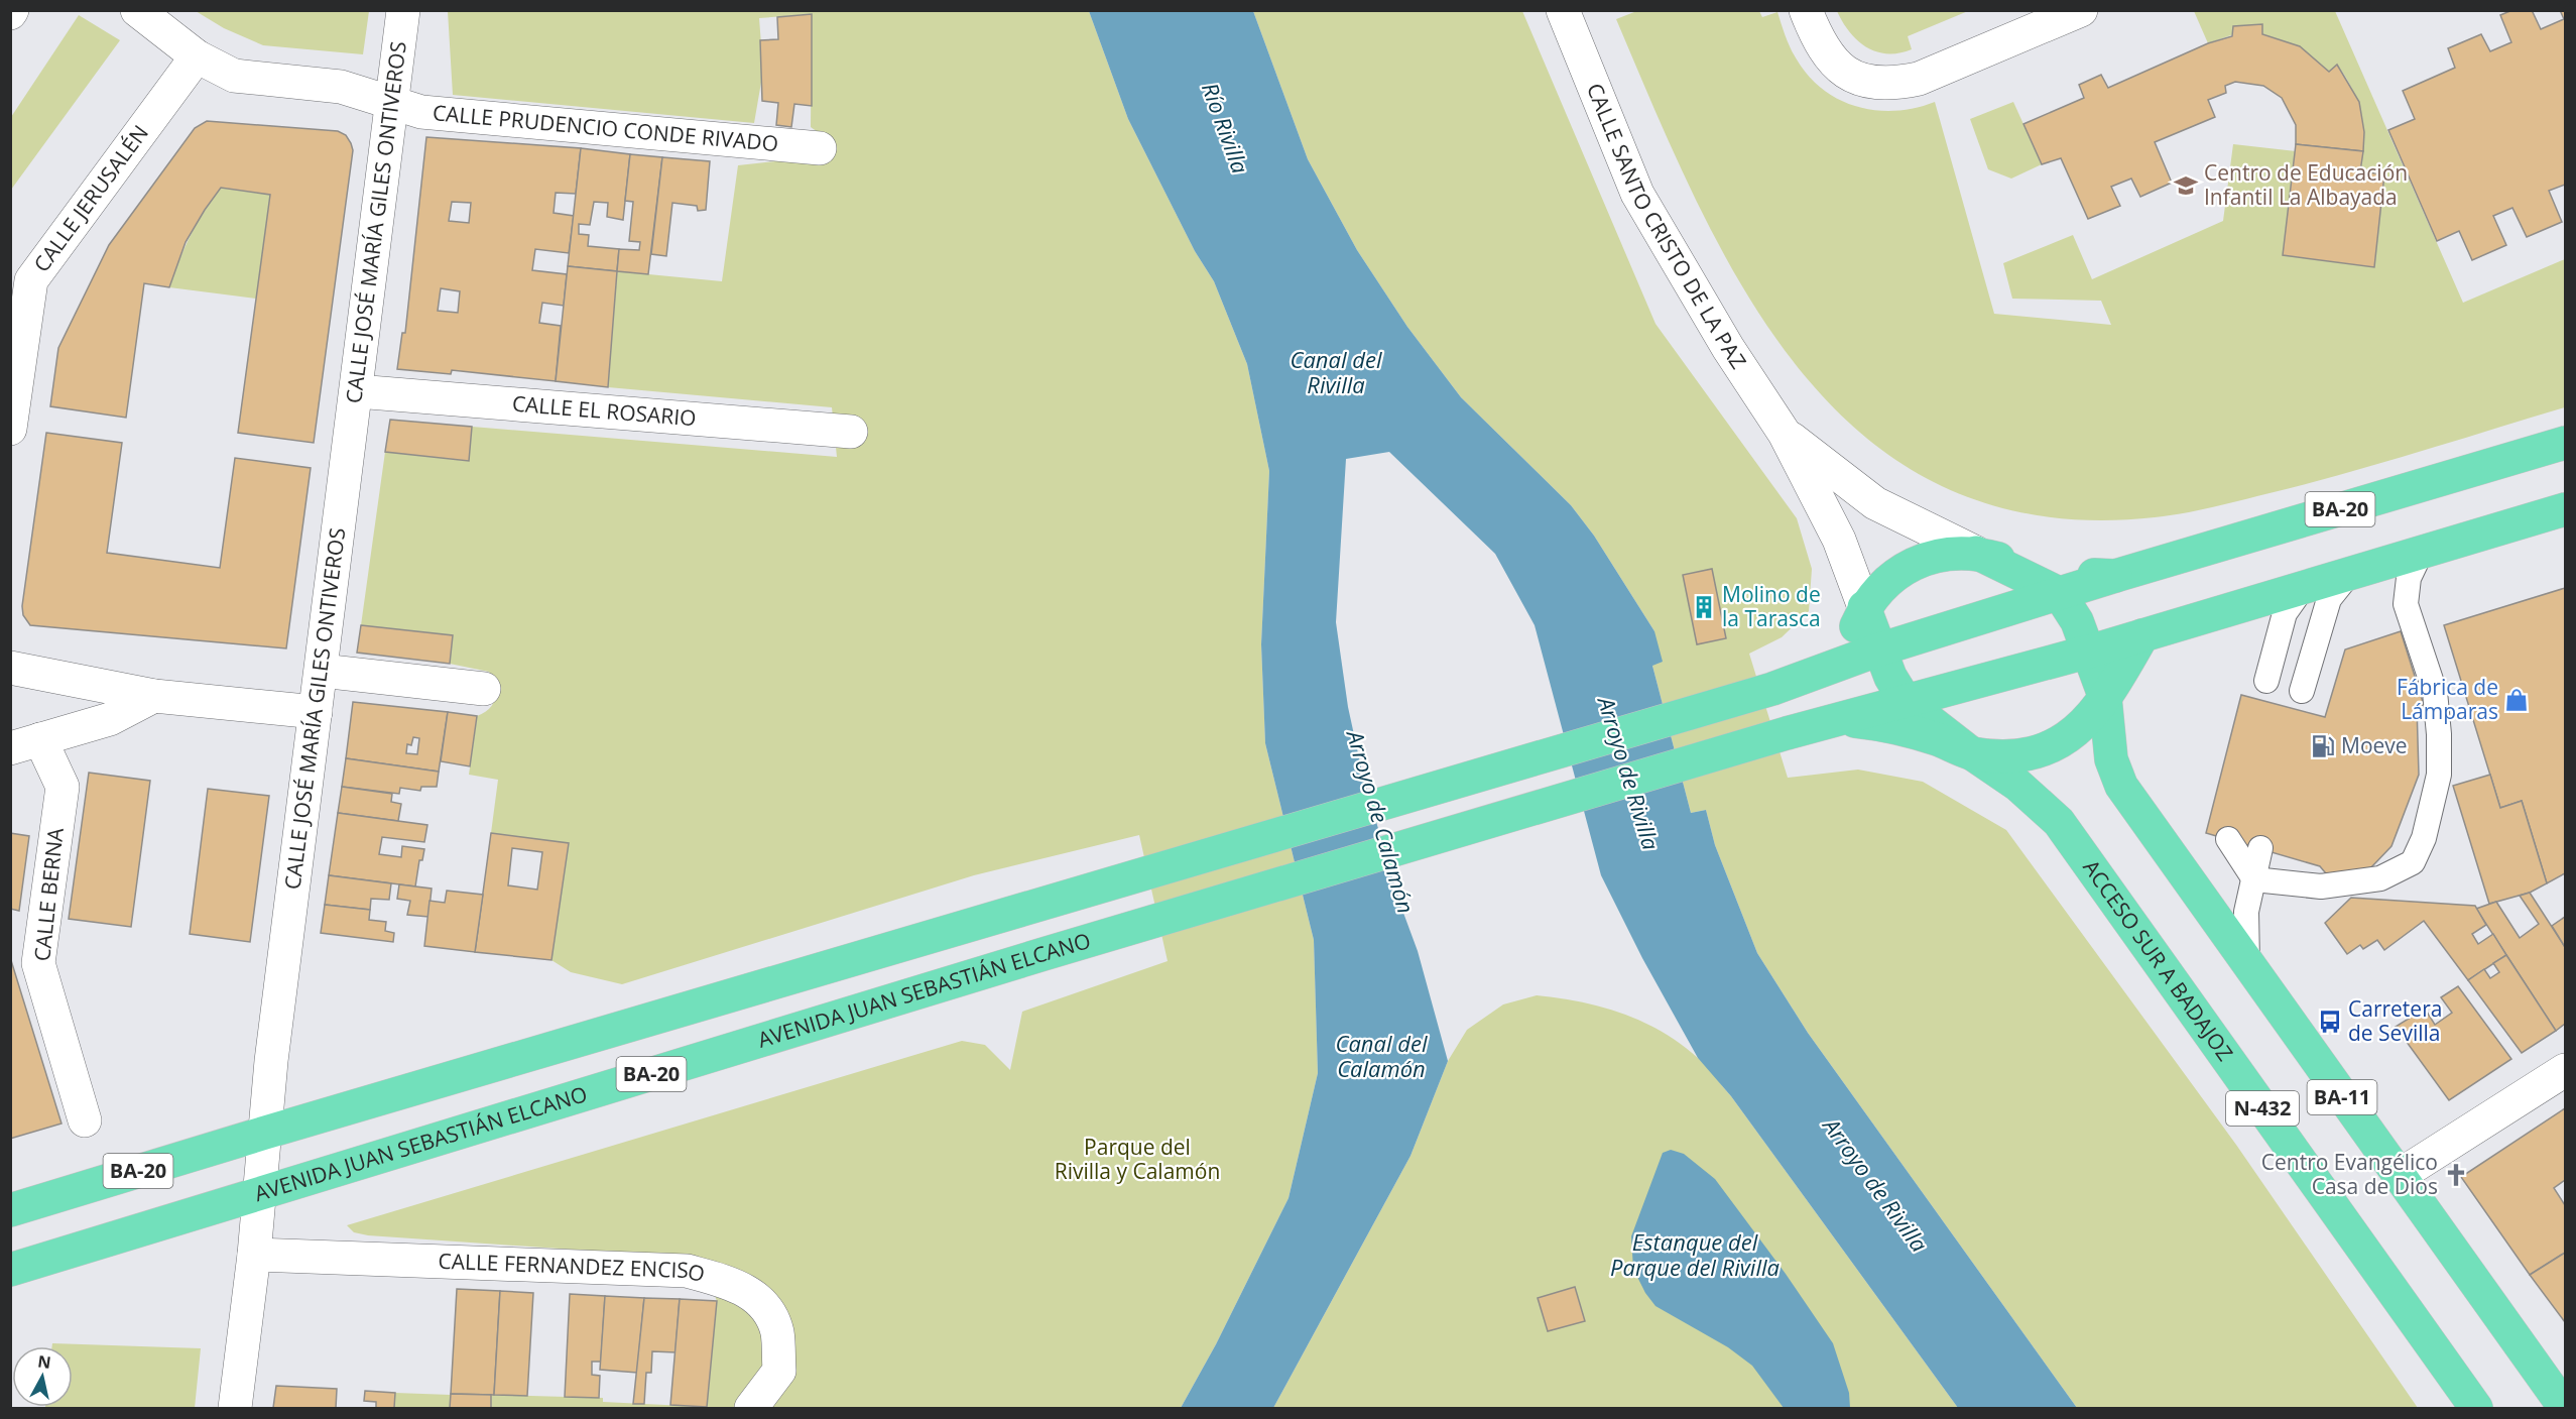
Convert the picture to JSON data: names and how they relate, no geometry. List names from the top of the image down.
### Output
{
  "streets": {
    "highway": [
      "BA-20",
      "ACCESO SUR A BADAJOZ",
      "AVENIDA JUAN SEBASTIÁN ELCANO",
      "BA-11",
      "N-432"
    ],
    "street": [
      "CALLE PRUDENCIO CONDE RIVADO",
      "CALLE JERUSALÉN",
      "CALLE JOSÉ MARÍA GILES ONTIVEROS",
      "CALLE SANTO CRISTO DE LA PAZ",
      "CALLE EL ROSARIO",
      "CALLE BERNA",
      "CALLE FERNANDEZ ENCISO"
    ]
  },
  "crossings": [
    ["CALLE PRUDENCIO CONDE RIVADO", "CALLE JERUSALÉN"],
    ["CALLE PRUDENCIO CONDE RIVADO", "CALLE JOSÉ MARÍA GILES ONTIVEROS"],
    ["CALLE JOSÉ MARÍA GILES ONTIVEROS", "CALLE EL ROSARIO"],
    ["CALLE JOSÉ MARÍA GILES ONTIVEROS", "BA-20"],
    ["CALLE JOSÉ MARÍA GILES ONTIVEROS", "AVENIDA JUAN SEBASTIÁN ELCANO"],
    ["CALLE JOSÉ MARÍA GILES ONTIVEROS", "CALLE FERNANDEZ ENCISO"],
    ["BA-20", "AVENIDA JUAN SEBASTIÁN ELCANO"]
  ],
  "water": [
    "Río Rivilla",
    "Canal del Rivilla",
    "Arroyo de Rivilla",
    "Arroyo de Calamón",
    "Canal del Calamón",
    "Estanque del Parque del Rivilla"
  ],
  "parks": ["Parque del Rivilla y Calamón"],
  "places": {
    "school or university": ["Centro de Educación Infantil La Albayada"],
    "building": ["Molino de la Tarasca"],
    "shop": ["Fábrica de Lámparas"],
    "fuel station": ["Moeve"],
    "bus stop": ["Carretera de Sevilla"],
    "church": ["Centro Evangélico Casa de Dios"]
  },
  "north": "top"
}
